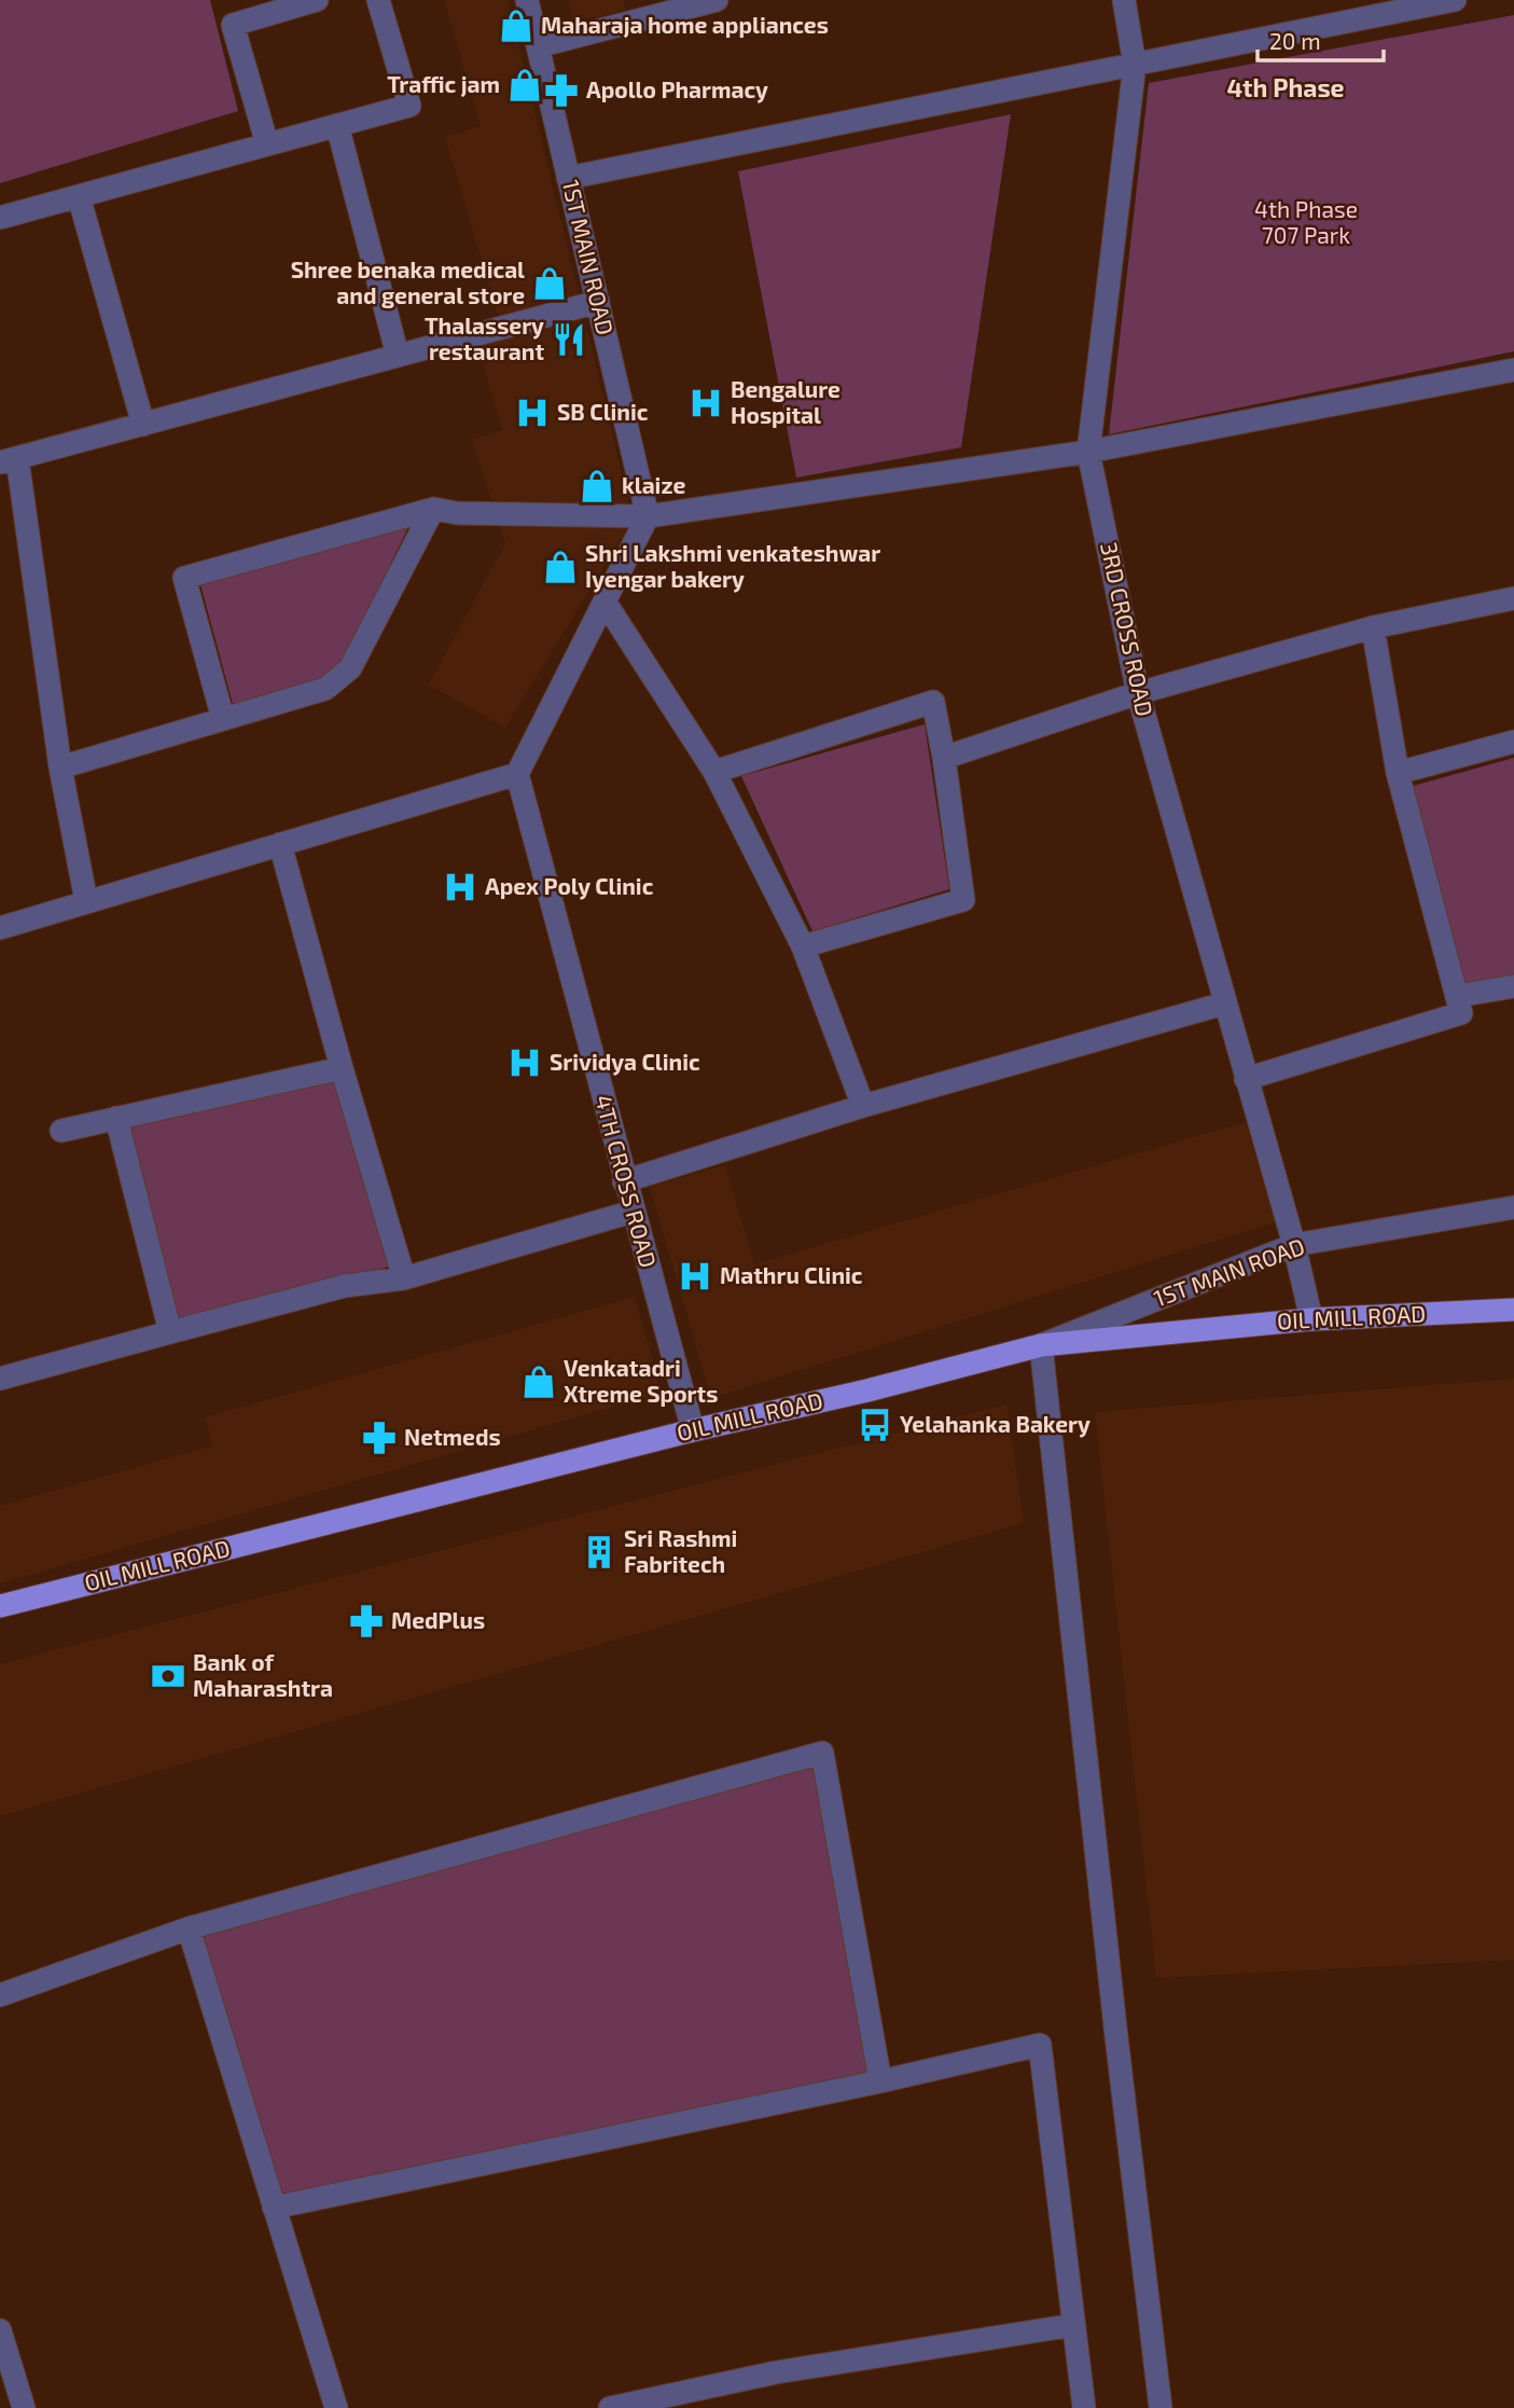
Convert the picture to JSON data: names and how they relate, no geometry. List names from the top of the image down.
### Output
{
  "streets": {
    "main road": ["OIL MILL ROAD"],
    "street": ["1ST MAIN ROAD", "3RD CROSS ROAD", "4TH CROSS ROAD"]
  },
  "crossings": [
    ["1ST MAIN ROAD", "3RD CROSS ROAD"],
    ["1ST MAIN ROAD", "OIL MILL ROAD"],
    ["3RD CROSS ROAD", "OIL MILL ROAD"],
    ["4TH CROSS ROAD", "OIL MILL ROAD"]
  ],
  "districts": ["4th Phase"],
  "parks": ["4th Phase 707 Park"],
  "places": {
    "shop": [
      "Maharaja home appliances",
      "Traffic jam",
      "Shree benaka medical and general store",
      "klaize",
      "Shri Lakshmi venkateshwar Iyengar bakery",
      "Venkatadri Xtreme Sports"
    ],
    "pharmacy": ["Apollo Pharmacy", "Netmeds", "MedPlus"],
    "restaurant": ["Thalassery restaurant"],
    "hospital": [
      "Bengalure Hospital",
      "SB Clinic",
      "Apex Poly Clinic",
      "Srividya Clinic",
      "Mathru Clinic"
    ],
    "bus stop": ["Yelahanka Bakery"],
    "building": ["Sri Rashmi Fabritech"],
    "bank": ["Bank of Maharashtra"]
  },
  "scale_bar": "20 m"
}
